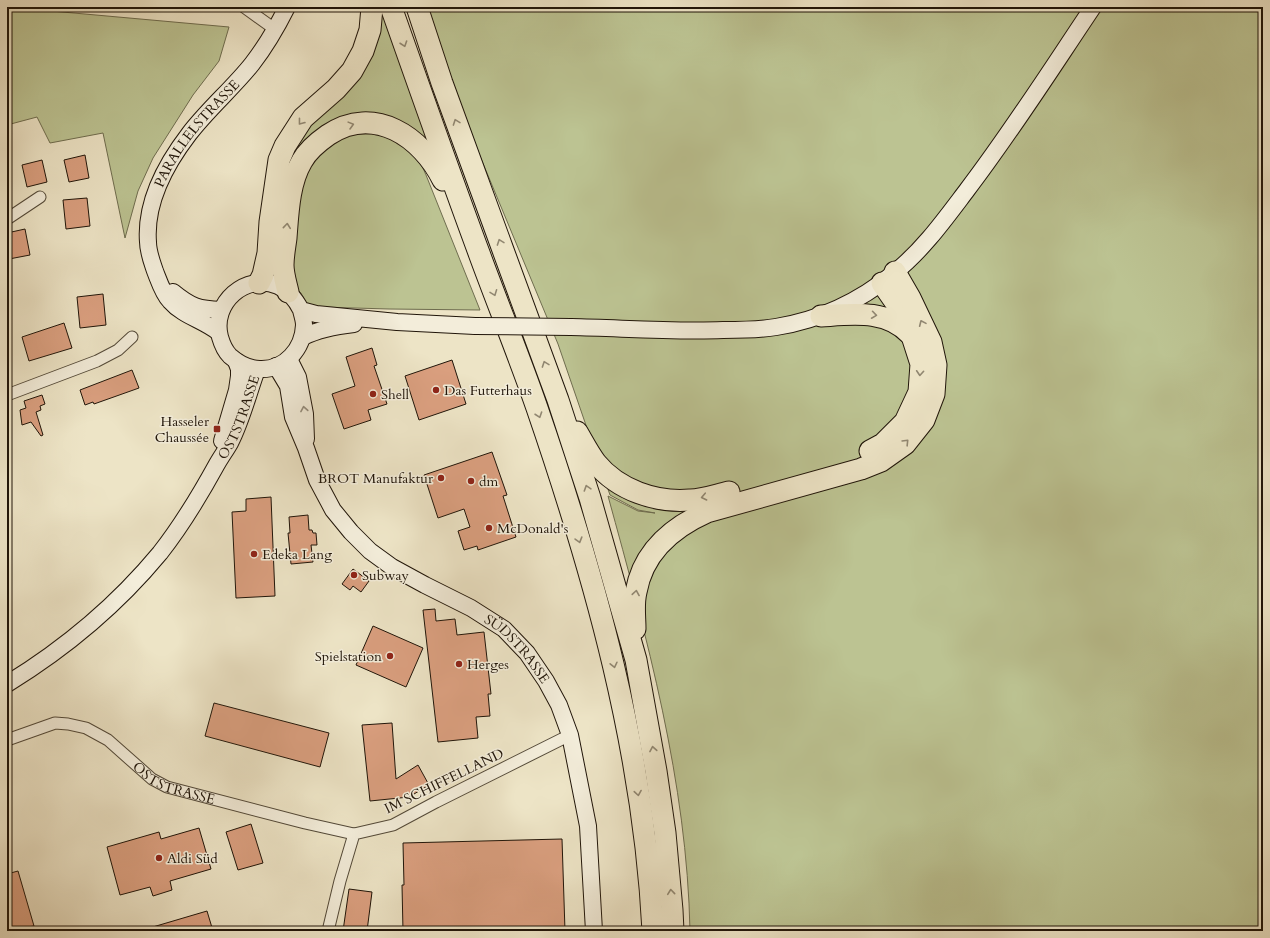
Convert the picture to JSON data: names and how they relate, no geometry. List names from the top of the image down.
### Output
{
  "streets": {
    "main road": ["PARALLELSTRASSE", "OSTSTRASSE", "SÜDSTRASSE"],
    "street": ["IM SCHIFFELLAND"]
  },
  "crossings": [
    ["PARALLELSTRASSE", "OSTSTRASSE"],
    ["PARALLELSTRASSE", "SÜDSTRASSE"],
    ["OSTSTRASSE", "SÜDSTRASSE"],
    ["OSTSTRASSE", "IM SCHIFFELLAND"],
    ["SÜDSTRASSE", "IM SCHIFFELLAND"]
  ],
  "places": {
    "other": [
      "Das Futterhaus",
      "Shell",
      "BROT Manufaktur",
      "dm",
      "McDonald's",
      "Edeka Lang",
      "Subway",
      "Spielstation",
      "Herges",
      "Aldi Süd"
    ],
    "transit": ["Hasseler Chaussée"]
  }
}
